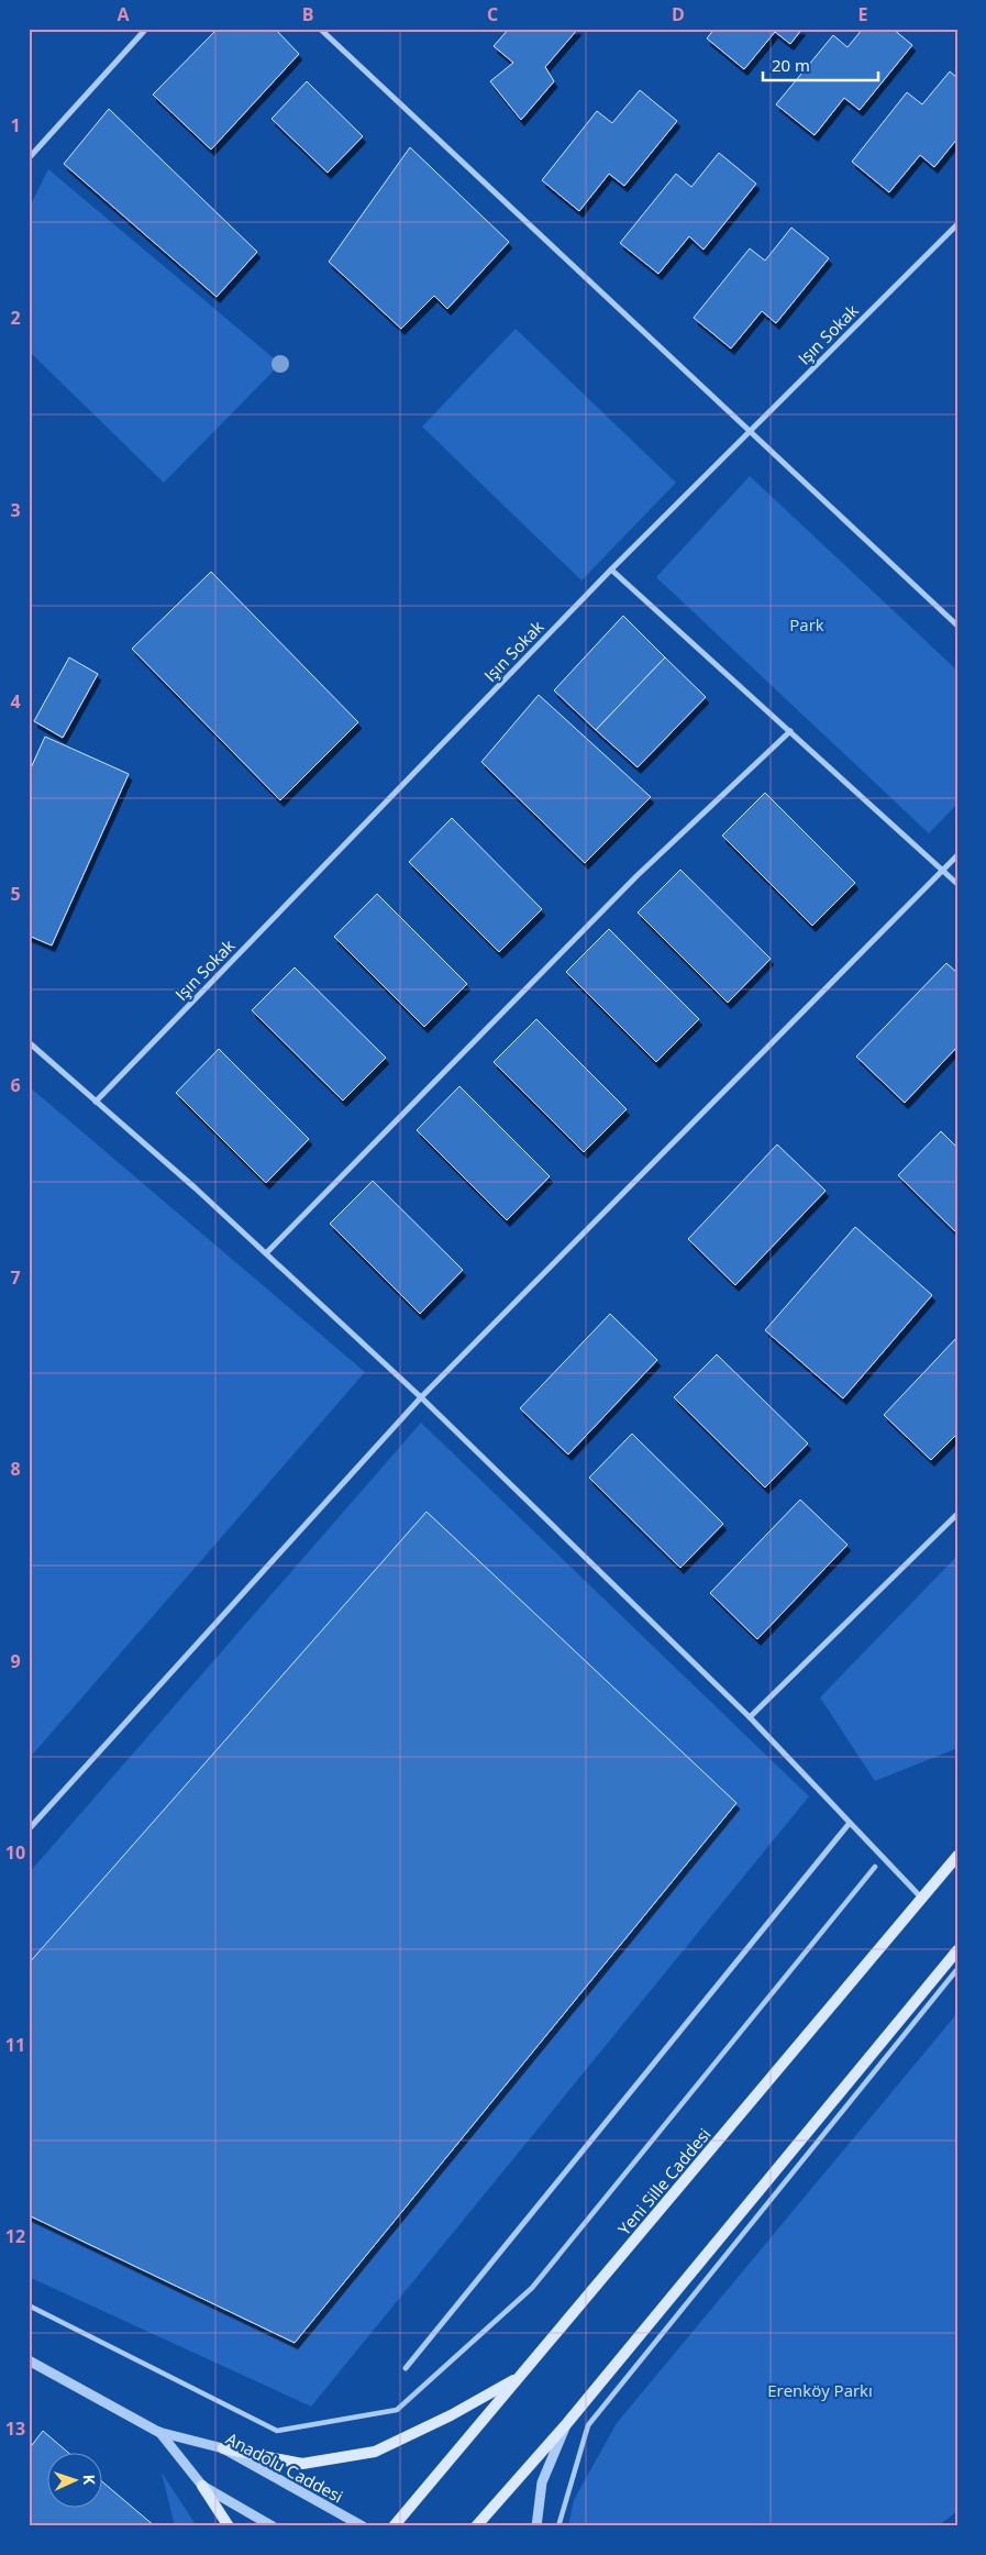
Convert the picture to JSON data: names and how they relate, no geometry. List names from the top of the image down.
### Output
{
  "streets": {
    "main road": ["Yeni Sille Caddesi"],
    "street": ["Işın Sokak", "Anadolu Caddesi"]
  },
  "parks": ["Park", "Erenköy Parkı"],
  "scale_bar": "20 m",
  "north": "right",
  "grid": {
    "columns": [
      "A",
      "B",
      "C",
      "D",
      "E"
    ],
    "rows": [
      "1",
      "2",
      "3",
      "4",
      "5",
      "6",
      "7",
      "8",
      "9",
      "10",
      "11",
      "12",
      "13"
    ]
  }
}
